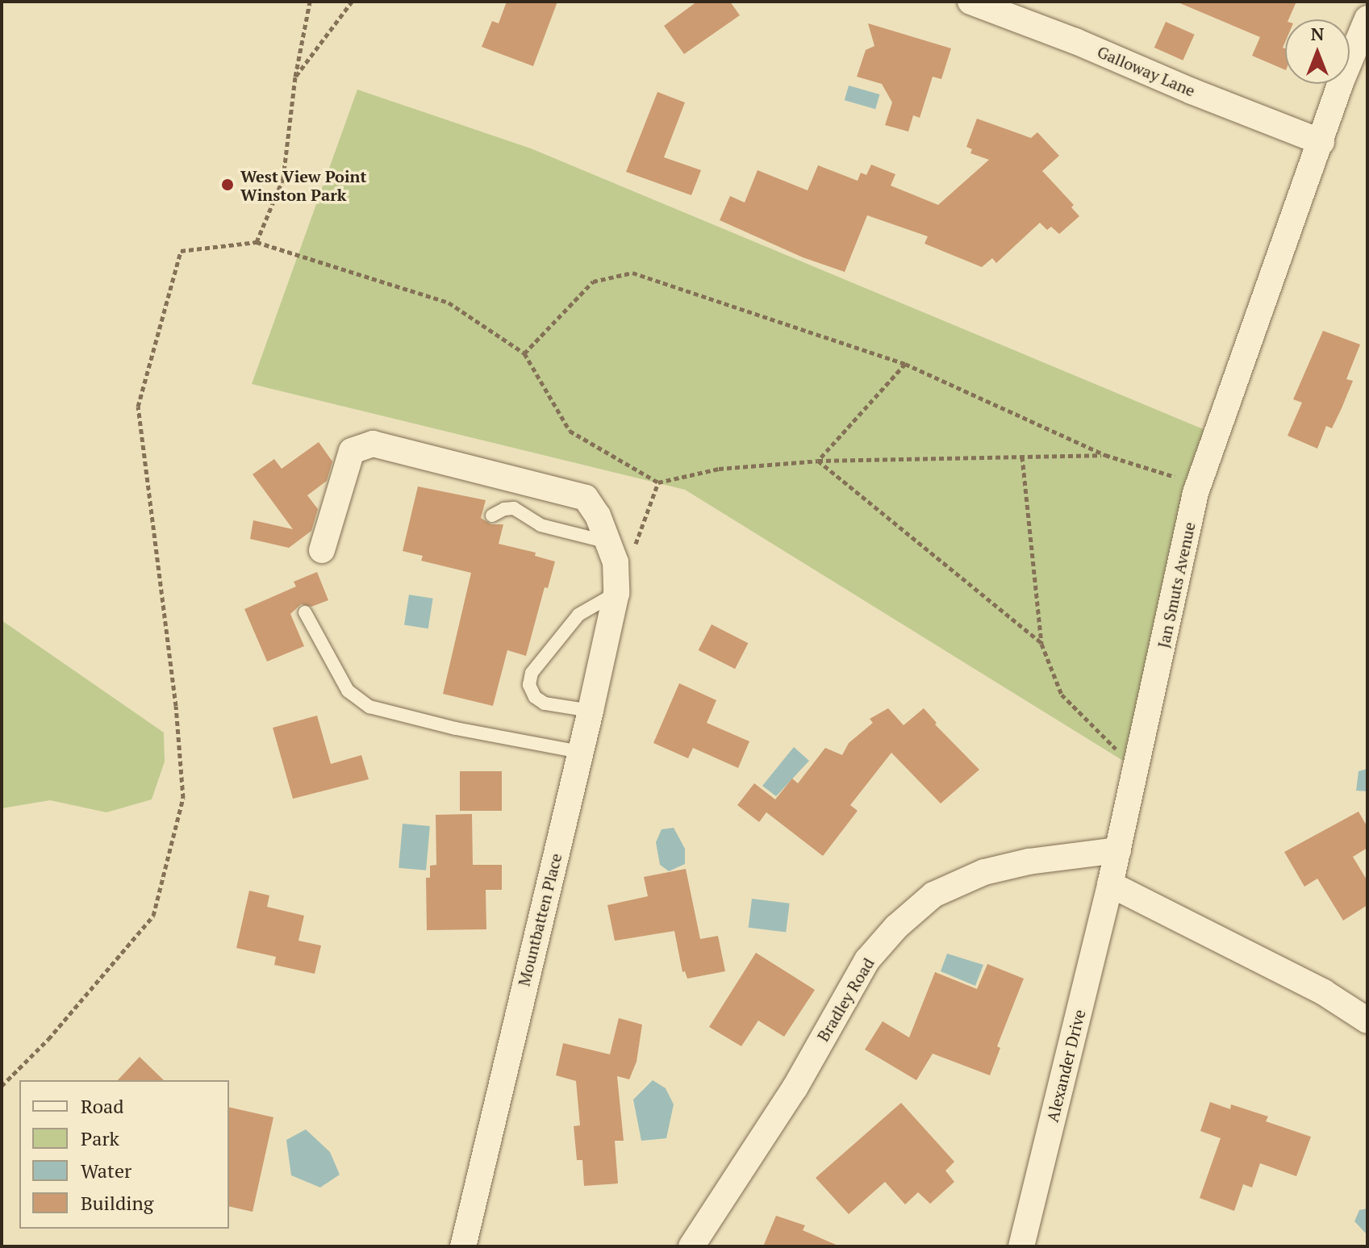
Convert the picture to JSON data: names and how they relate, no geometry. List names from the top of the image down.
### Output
{
  "streets": {
    "street": [
      "Galloway Lane",
      "Jan Smuts Avenue",
      "Mountbatten Place",
      "Bradley Road",
      "Alexander Drive"
    ]
  },
  "crossings": [
    ["Galloway Lane", "Jan Smuts Avenue"],
    ["Jan Smuts Avenue", "Bradley Road"],
    ["Jan Smuts Avenue", "Alexander Drive"]
  ],
  "places": ["West View Point Winston Park"],
  "legend": [
    "Road",
    "Park",
    "Water",
    "Building"
  ],
  "north": "top"
}
